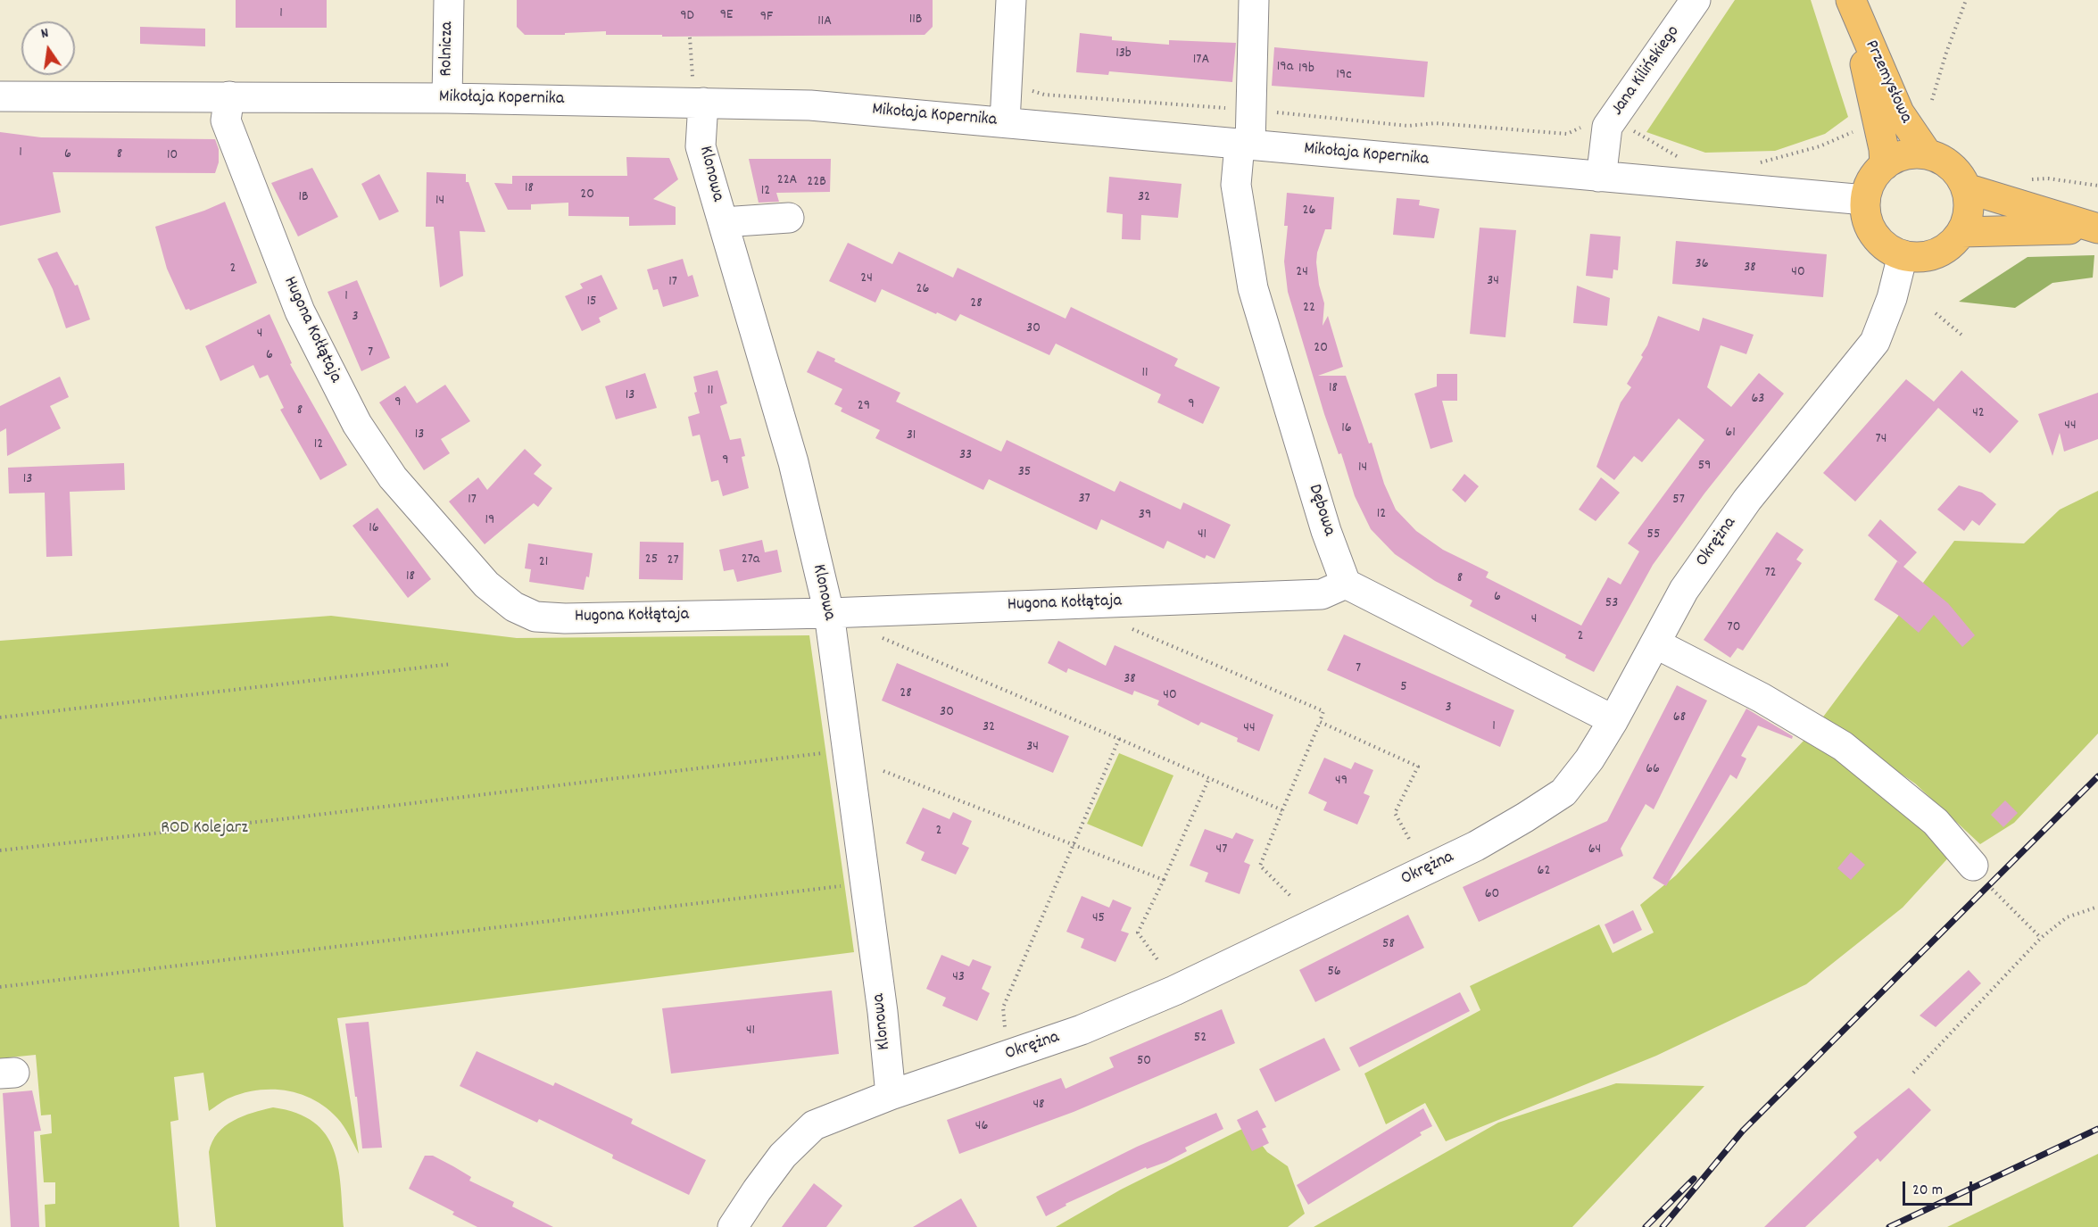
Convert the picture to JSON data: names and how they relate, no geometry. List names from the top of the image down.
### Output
{
  "streets": {
    "main road": ["Przemysłowa"],
    "street": [
      "Rolnicza",
      "Jana Kilińskiego",
      "Mikołaja Kopernika",
      "Klonowa",
      "Hugona Kołłątaja",
      "Dębowa",
      "Okrężna"
    ]
  },
  "crossings": [
    ["Rolnicza", "Mikołaja Kopernika"],
    ["Jana Kilińskiego", "Mikołaja Kopernika"],
    ["Przemysłowa", "Mikołaja Kopernika"],
    ["Przemysłowa", "Okrężna"],
    ["Mikołaja Kopernika", "Klonowa"],
    ["Mikołaja Kopernika", "Hugona Kołłątaja"],
    ["Mikołaja Kopernika", "Dębowa"],
    ["Mikołaja Kopernika", "Okrężna"],
    ["Klonowa", "Hugona Kołłątaja"],
    ["Klonowa", "Okrężna"],
    ["Hugona Kołłątaja", "Dębowa"]
  ],
  "parks": ["ROD Kolejarz"],
  "house_numbers": [
    "1",
    "9E",
    "9D",
    "9F",
    "11B",
    "11A",
    "13b",
    "17A",
    "19a",
    "19b",
    "19c",
    "1",
    "6",
    "8",
    "10",
    "22A",
    "22B",
    "18",
    "12",
    "20",
    "1B",
    "32",
    "14",
    "26",
    "36",
    "38",
    "2",
    "24",
    "40",
    "24",
    "34",
    "17",
    "26",
    "1",
    "15",
    "28",
    "22",
    "3",
    "30",
    "4",
    "20",
    "7",
    "6",
    "11",
    "18",
    "11",
    "13",
    "63",
    "9",
    "9",
    "29",
    "8",
    "42",
    "44",
    "16",
    "61",
    "13",
    "31",
    "74",
    "12",
    "33",
    "9",
    "59",
    "14",
    "35",
    "13",
    "37",
    "17",
    "57",
    "12",
    "39",
    "19",
    "16",
    "41",
    "55",
    "25",
    "27a",
    "27",
    "21",
    "72",
    "18",
    "8",
    "6",
    "53",
    "4",
    "70",
    "2",
    "7",
    "38",
    "5",
    "28",
    "40",
    "3",
    "30",
    "68",
    "1",
    "32",
    "44",
    "34",
    "66",
    "49",
    "2",
    "47",
    "64",
    "62",
    "60",
    "45",
    "58",
    "56",
    "43",
    "41",
    "52",
    "50",
    "48",
    "46"
  ],
  "scale_bar": "20 m",
  "north": "top"
}
